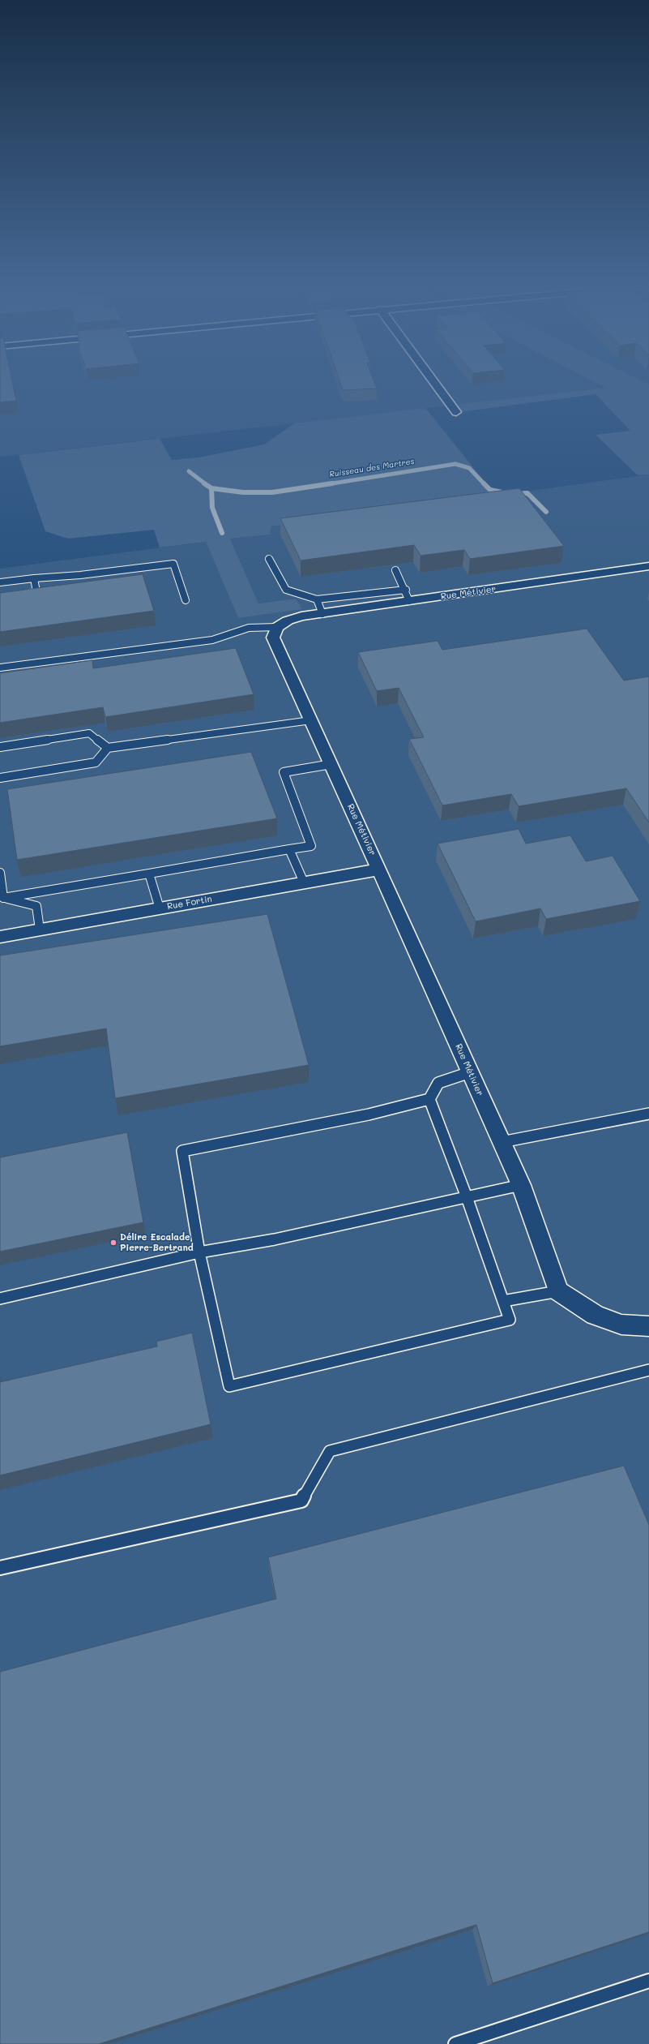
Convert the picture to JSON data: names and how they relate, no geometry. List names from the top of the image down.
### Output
{
  "streets": {
    "street": ["Rue Métivier", "Rue Fortin"]
  },
  "crossings": [
    ["Rue Métivier", "Rue Fortin"]
  ],
  "water": ["Ruisseau des Martres"],
  "places": ["Délire Escalade Pierre-Bertrand"]
}
